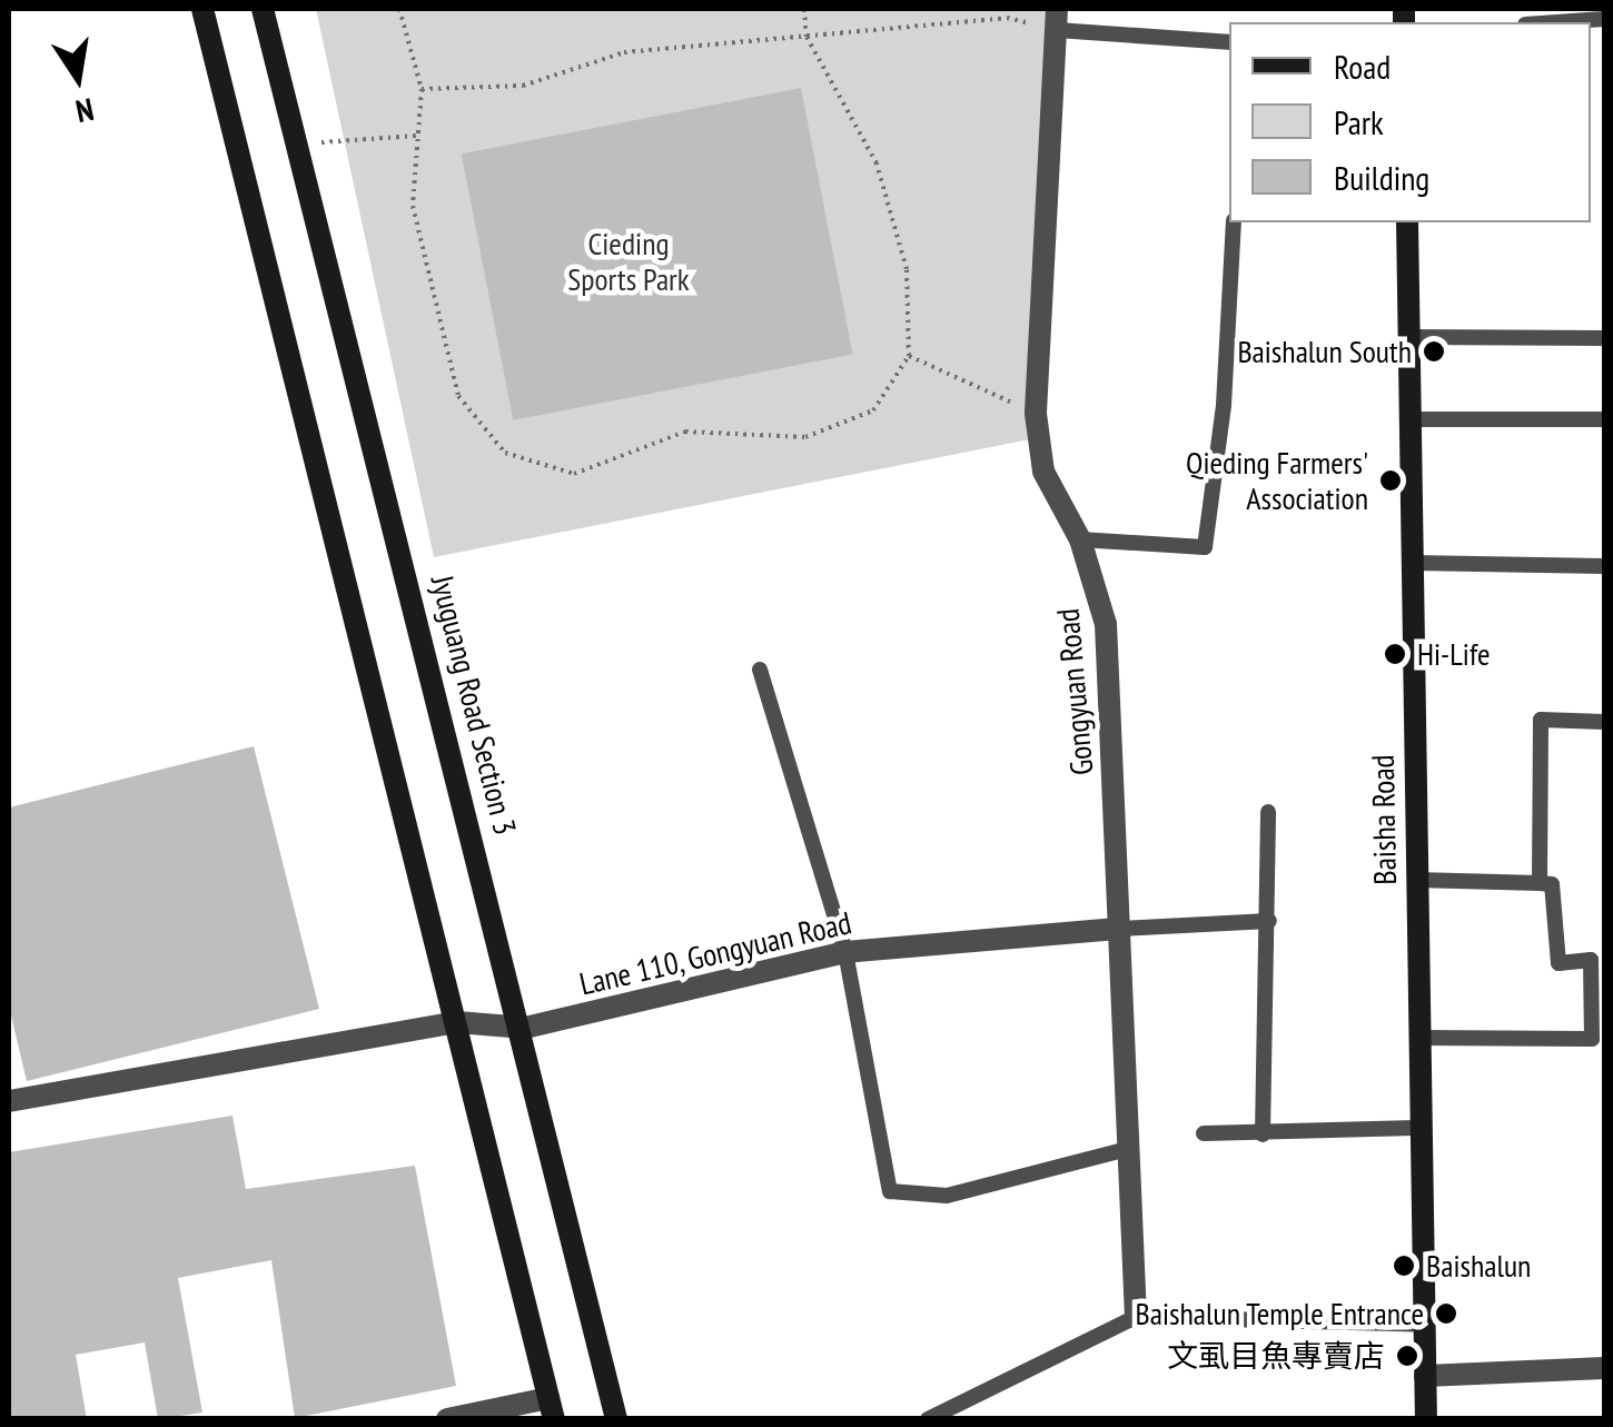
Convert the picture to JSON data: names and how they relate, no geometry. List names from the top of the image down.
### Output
{
  "streets": {
    "street": [
      "Gongyuan Road",
      "Jyuguang Road Section 3",
      "Baisha Road",
      "Lane 110, Gongyuan Road"
    ]
  },
  "crossings": [
    ["Gongyuan Road", "Lane 110, Gongyuan Road"],
    ["Jyuguang Road Section 3", "Lane 110, Gongyuan Road"]
  ],
  "parks": ["Cieding Sports Park"],
  "places": [
    "Baishalun South",
    "Qieding Farmers' Association",
    "Hi-Life",
    "Baishalun",
    "Baishalun Temple Entrance",
    "文虱目魚專賣店"
  ],
  "legend": ["Road", "Park", "Building"],
  "north": "bottom"
}
